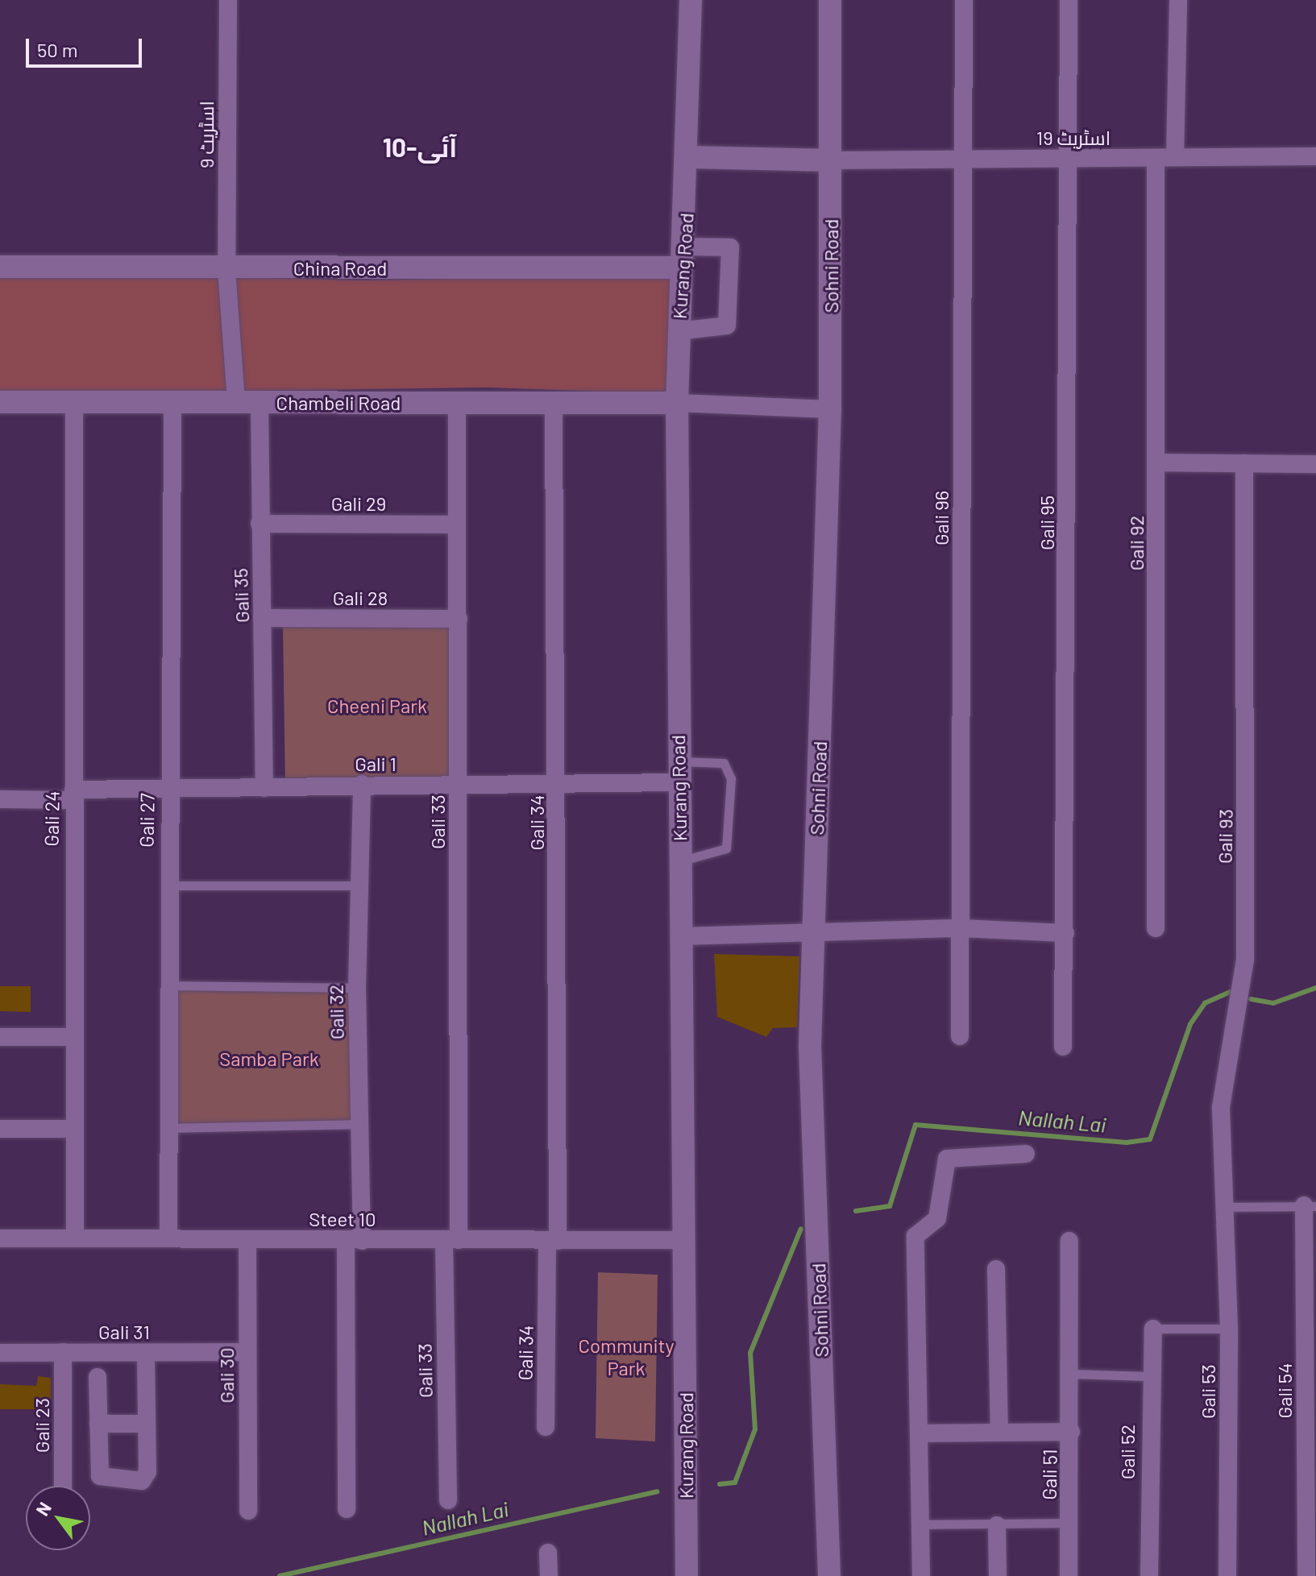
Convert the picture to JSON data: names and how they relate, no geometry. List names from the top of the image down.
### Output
{
  "streets": {
    "street": [
      "اسٹریٹ 9",
      "اسٹریٹ 19",
      "Kurang Road",
      "Sohni Road",
      "China Road",
      "Chambeli Road",
      "Gali 29",
      "Gali 96",
      "Gali 95",
      "Gali 92",
      "Gali 35",
      "Gali 28",
      "Gali 1",
      "Gali 24",
      "Gali 27",
      "Gali 33",
      "Gali 34",
      "Gali 93",
      "Gali 32",
      "Steet 10",
      "Gali 31",
      "Gali 30",
      "Gali 54",
      "Gali 53",
      "Gali 23",
      "Gali 52",
      "Gali 51"
    ]
  },
  "crossings": [
    ["اسٹریٹ 9", "China Road"],
    ["اسٹریٹ 9", "Chambeli Road"],
    ["اسٹریٹ 19", "Sohni Road"],
    ["اسٹریٹ 19", "Gali 96"],
    ["اسٹریٹ 19", "Gali 95"],
    ["اسٹریٹ 19", "Gali 92"],
    ["Kurang Road", "China Road"],
    ["Kurang Road", "Chambeli Road"],
    ["Kurang Road", "Gali 1"],
    ["Kurang Road", "Steet 10"],
    ["Chambeli Road", "Gali 35"],
    ["Chambeli Road", "Gali 24"],
    ["Chambeli Road", "Gali 27"],
    ["Chambeli Road", "Gali 33"],
    ["Chambeli Road", "Gali 34"],
    ["Gali 29", "Gali 35"],
    ["Gali 29", "Gali 33"],
    ["Gali 35", "Gali 28"],
    ["Gali 35", "Gali 1"],
    ["Gali 28", "Gali 33"],
    ["Gali 1", "Gali 24"],
    ["Gali 1", "Gali 27"],
    ["Gali 1", "Gali 33"],
    ["Gali 1", "Gali 34"],
    ["Gali 1", "Gali 32"],
    ["Gali 24", "Steet 10"],
    ["Gali 27", "Steet 10"],
    ["Gali 33", "Steet 10"],
    ["Gali 34", "Steet 10"],
    ["Gali 93", "Gali 53"],
    ["Gali 32", "Steet 10"],
    ["Steet 10", "Gali 30"],
    ["Gali 31", "Gali 30"],
    ["Gali 31", "Gali 23"]
  ],
  "districts": ["آئی-10"],
  "water": ["Nallah Lai"],
  "parks": ["Cheeni Park", "Samba Park", "Community Park"],
  "scale_bar": "50 m",
  "north": "top left"
}
